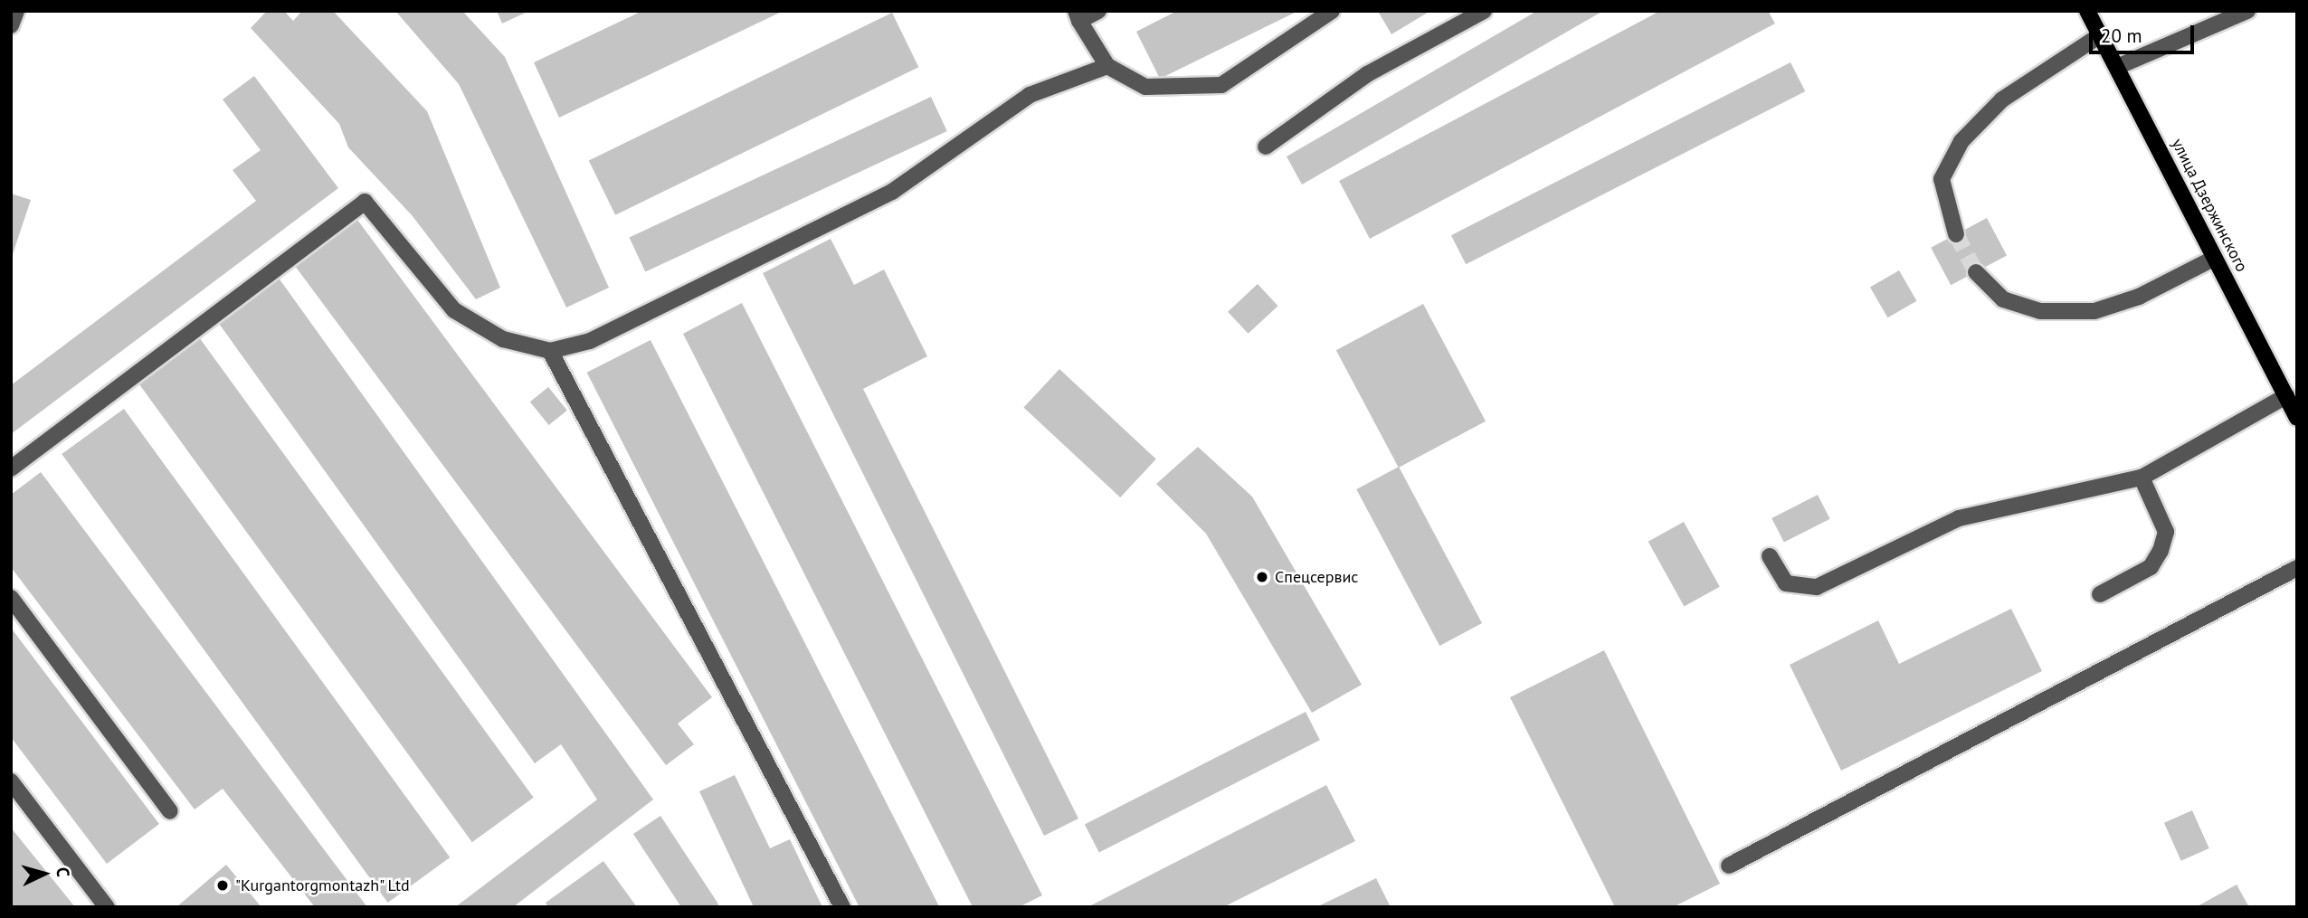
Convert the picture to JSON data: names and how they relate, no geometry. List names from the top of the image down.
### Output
{
  "streets": {
    "main road": ["улица Дзержинского"]
  },
  "places": ["Спецсервис", "\"Kurgantorgmontazh\" Ltd"],
  "scale_bar": "20 m",
  "north": "right"
}
